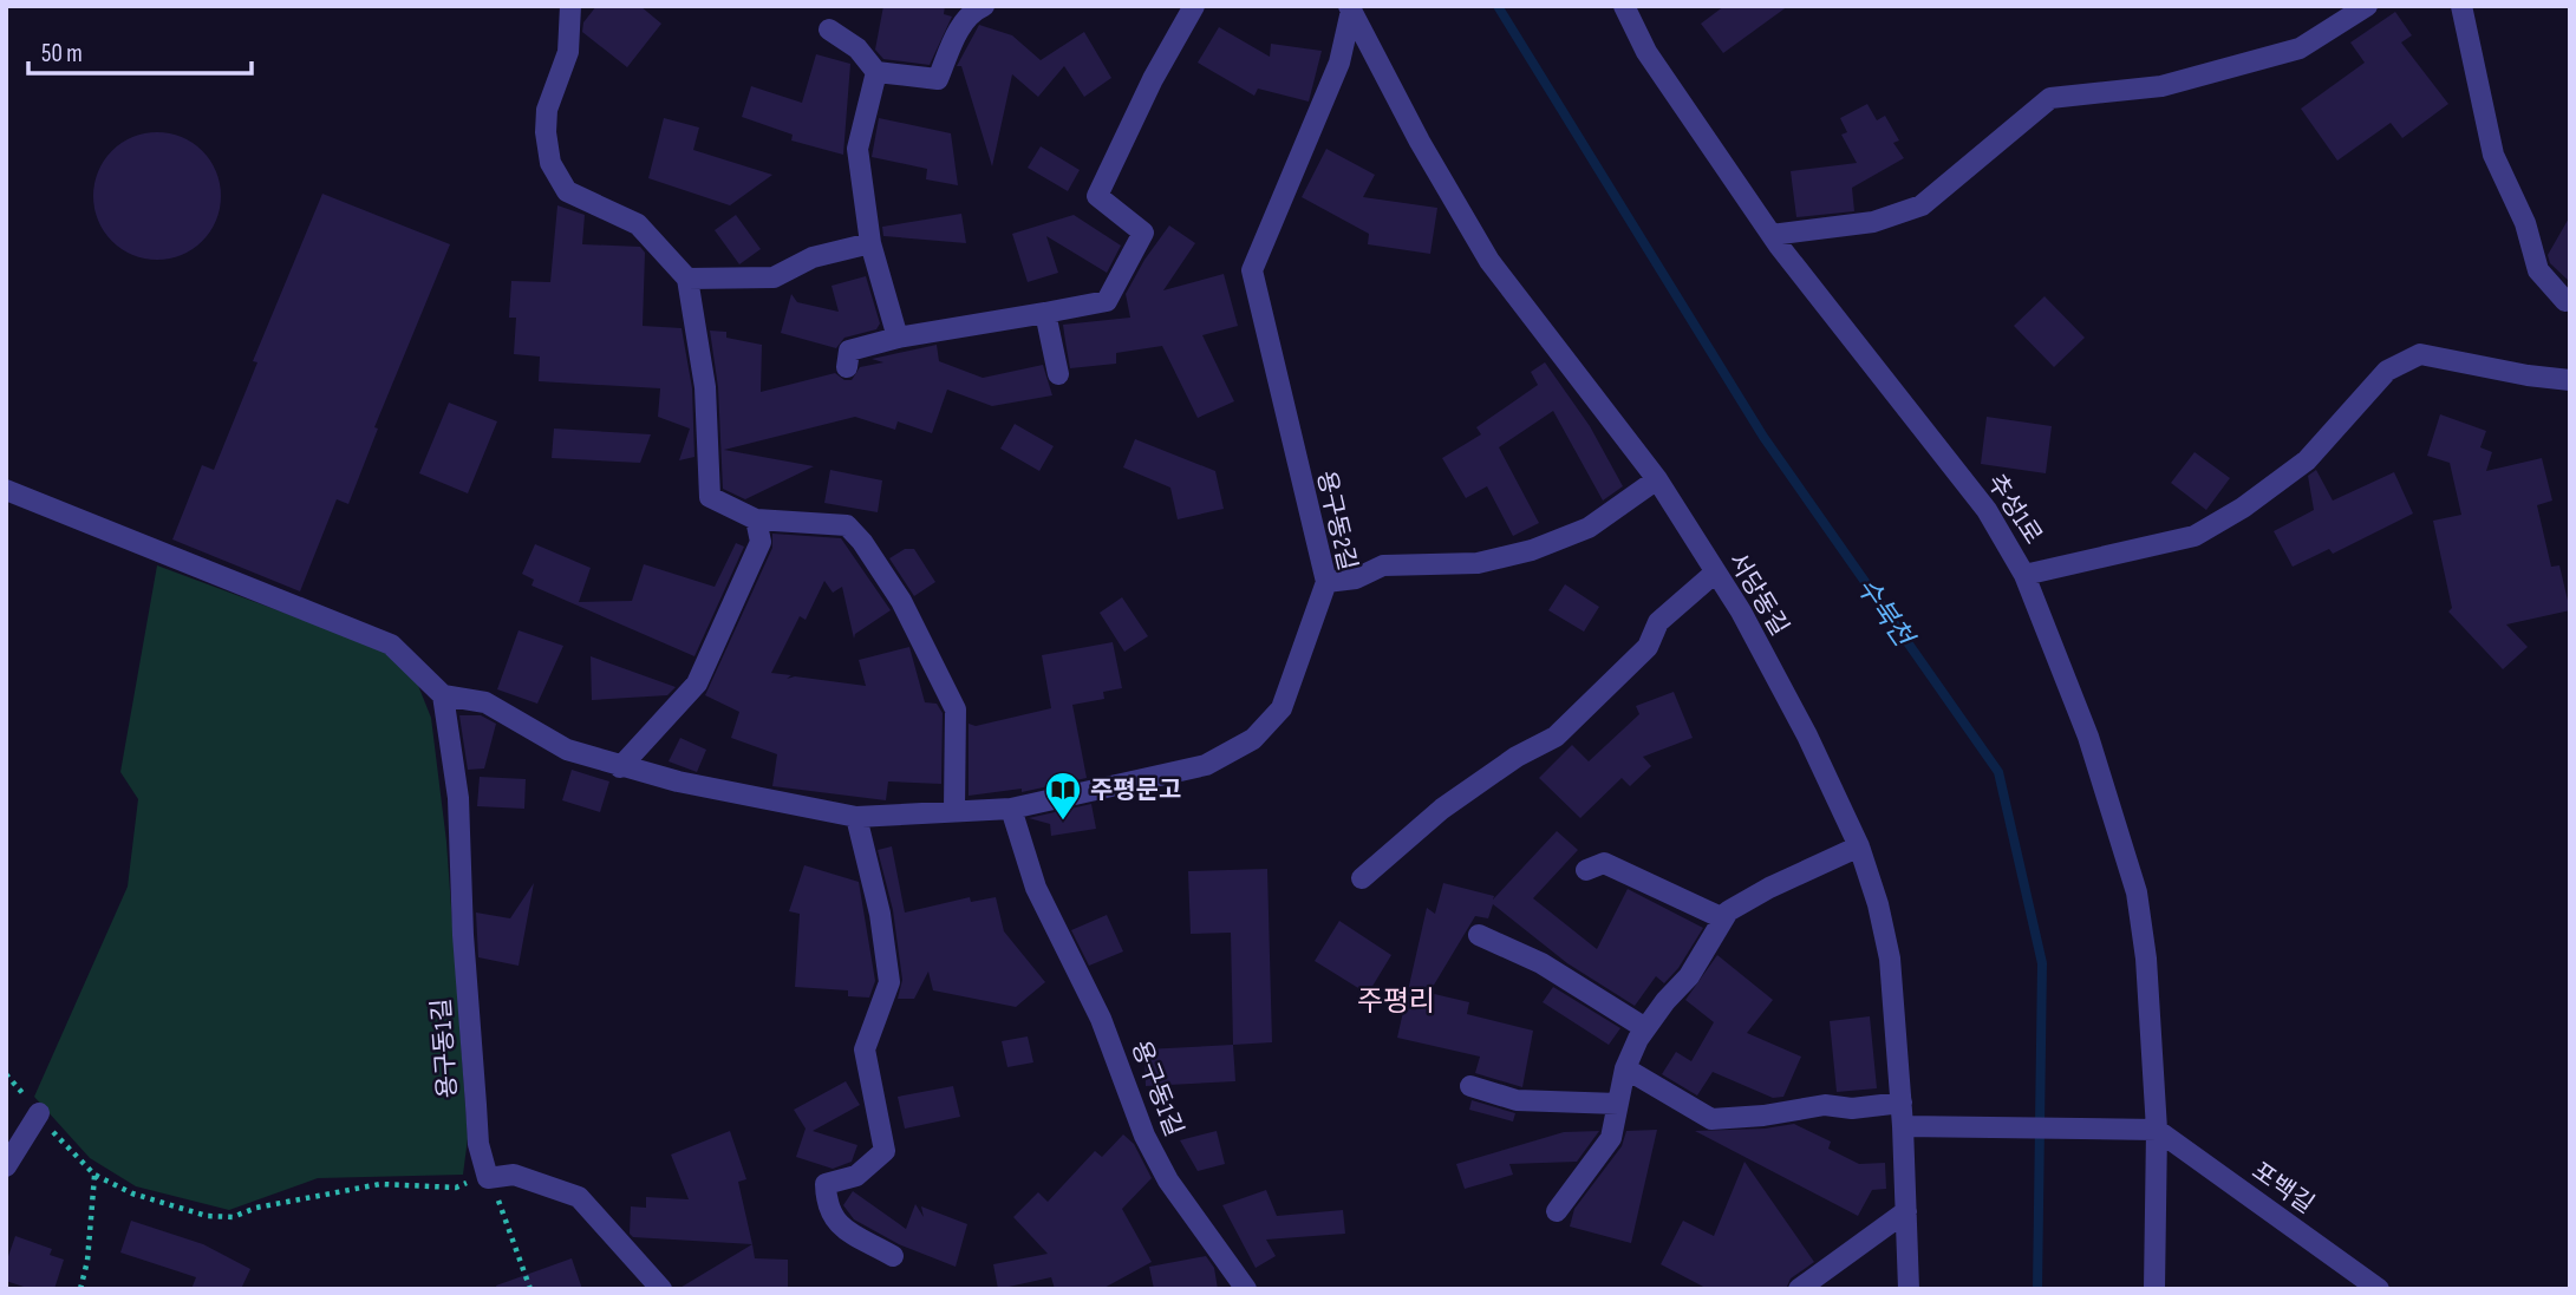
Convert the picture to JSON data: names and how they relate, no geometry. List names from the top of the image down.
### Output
{
  "streets": {
    "street": [
      "추성1로",
      "용구동2길",
      "서당동길",
      "용구동1길",
      "포백길"
    ]
  },
  "crossings": [
    ["추성1로", "포백길"],
    ["용구동2길", "서당동길"],
    ["용구동2길", "용구동1길"]
  ],
  "districts": ["주평리"],
  "water": ["수북천"],
  "places": {
    "library": ["주평문고"]
  },
  "scale_bar": "50 m"
}
